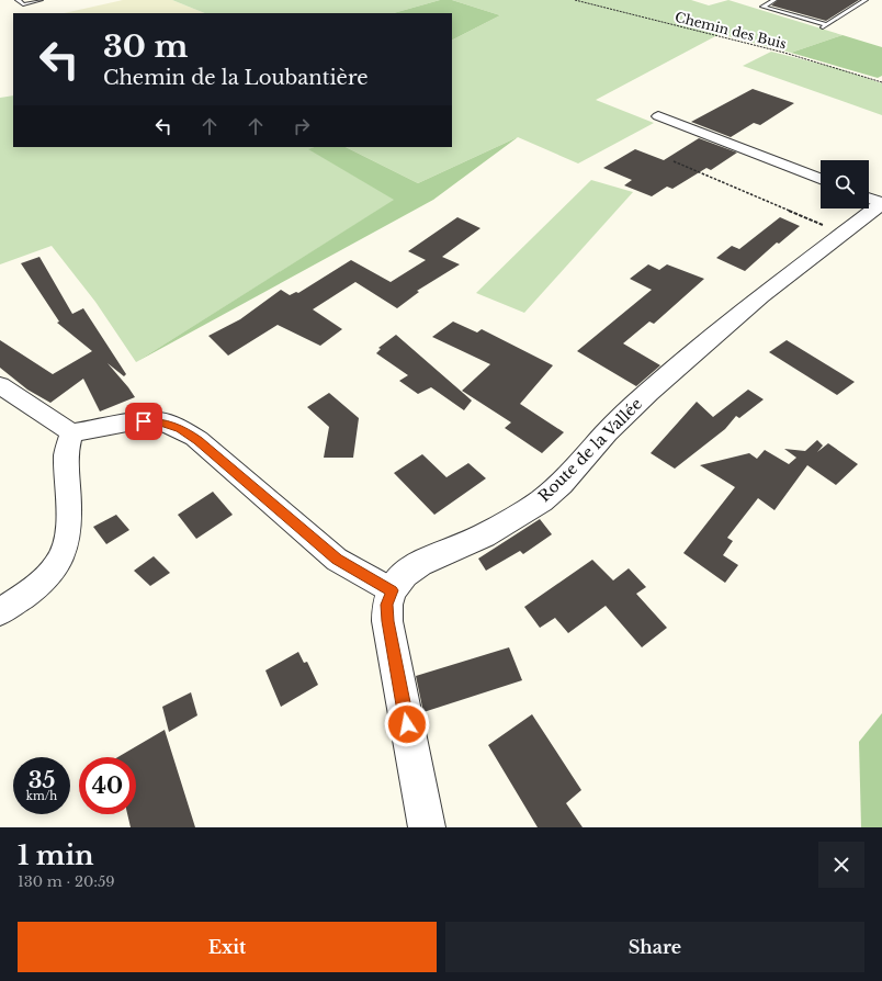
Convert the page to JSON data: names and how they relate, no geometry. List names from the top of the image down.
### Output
{
  "streets": {
    "street": ["Route de la Vallée"],
    "path": ["Chemin des Buis"]
  },
  "page": {
    "turn": ["30 m", "Chemin de la Loubantière"],
    "speed": "35 km/h",
    "limit": "40",
    "heading": ["1 min", "130 m · 20:59"],
    "buttons": ["Exit", "Share"]
  }
}
